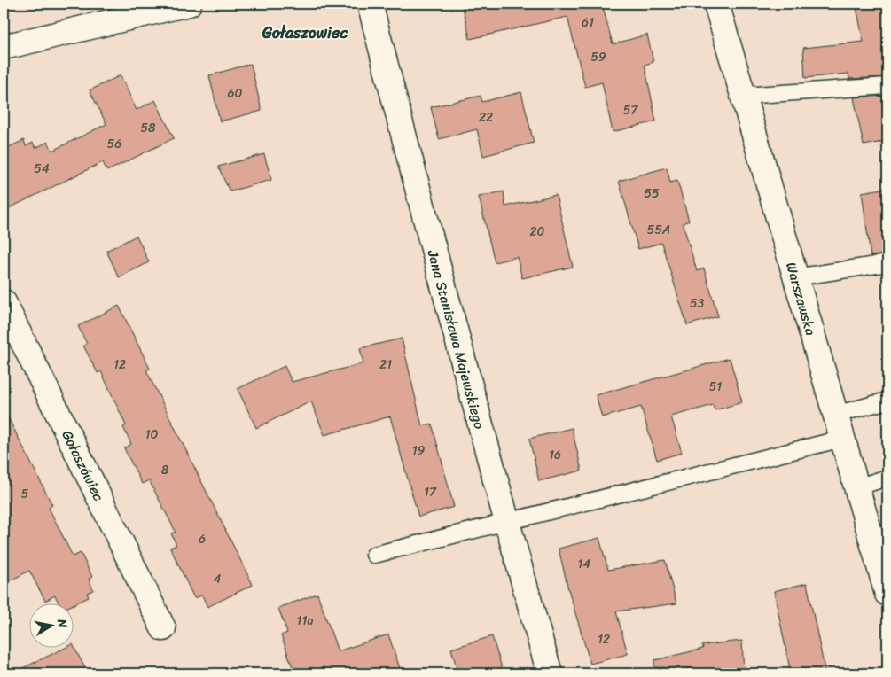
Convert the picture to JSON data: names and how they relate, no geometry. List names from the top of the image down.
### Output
{
  "streets": {
    "street": ["Warszawska", "Jana Stanisława Majewskiego", "Gołaszówiec"]
  },
  "districts": ["Gołaszowiec"],
  "house_numbers": [
    "61",
    "59",
    "60",
    "57",
    "22",
    "58",
    "56",
    "54",
    "55",
    "55A",
    "20",
    "53",
    "12",
    "21",
    "51",
    "10",
    "19",
    "16",
    "8",
    "17",
    "5",
    "6",
    "14",
    "4",
    "11a",
    "12"
  ],
  "north": "right"
}
